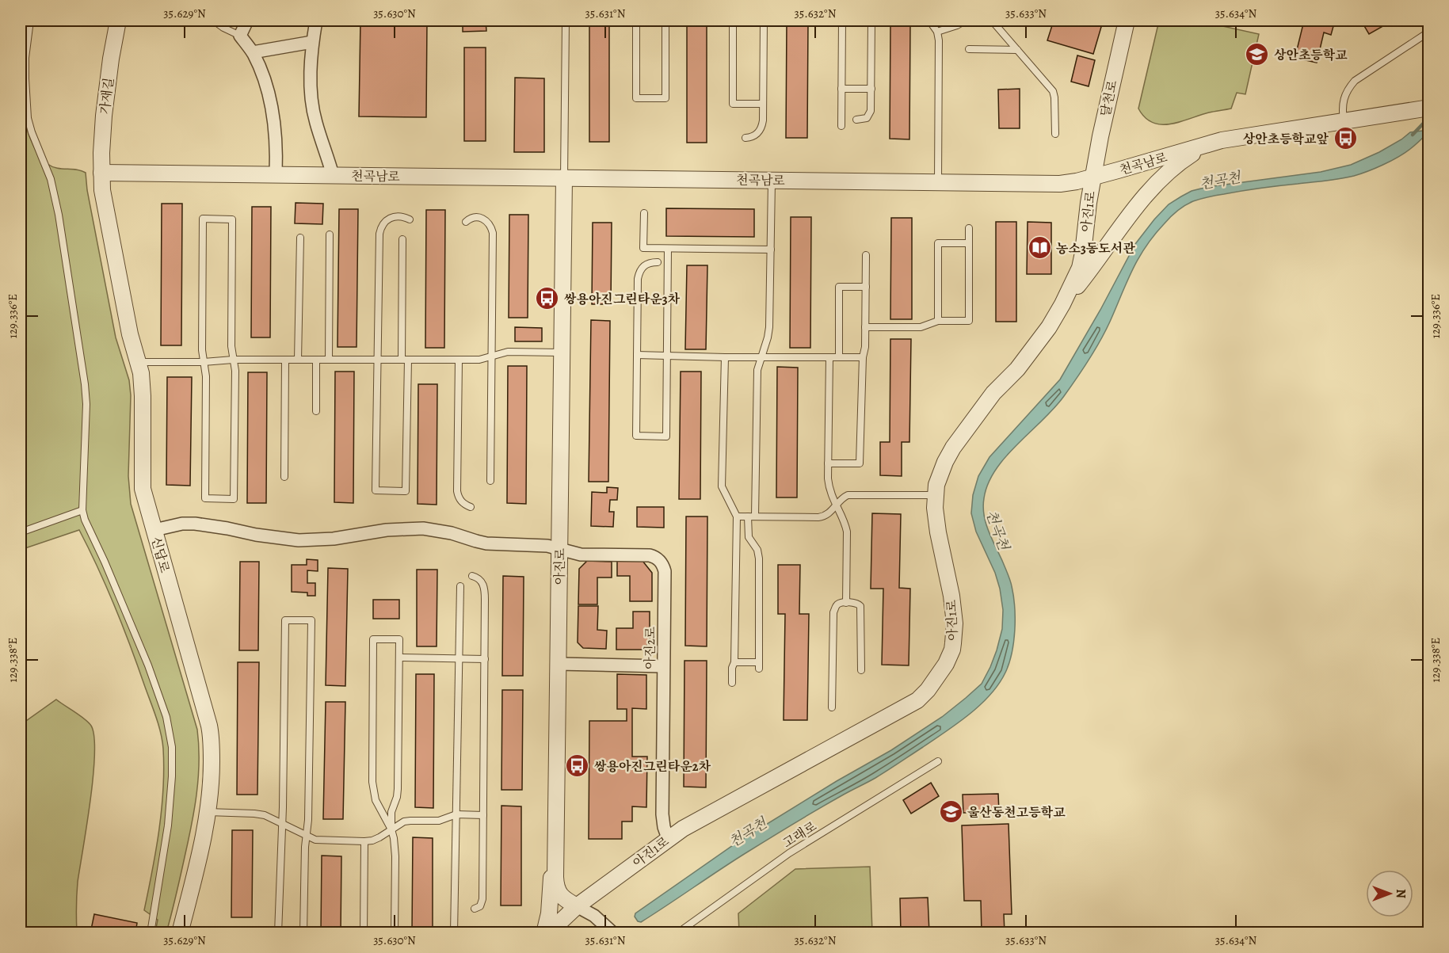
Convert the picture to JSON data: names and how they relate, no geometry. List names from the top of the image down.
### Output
{
  "streets": {
    "street": [
      "가재길",
      "달천로",
      "천곡남로",
      "아진1로",
      "신답로",
      "아진로",
      "아진2로"
    ],
    "lane": ["고래로"]
  },
  "crossings": [
    ["가재길", "천곡남로"],
    ["가재길", "신답로"],
    ["달천로", "천곡남로"],
    ["달천로", "아진1로"],
    ["천곡남로", "아진1로"],
    ["천곡남로", "신답로"],
    ["천곡남로", "아진로"],
    ["아진1로", "아진로"],
    ["아진1로", "아진2로"],
    ["신답로", "아진2로"],
    ["아진로", "아진2로"]
  ],
  "water": ["천곡천"],
  "places": {
    "school or university": ["상안초등학교", "울산동천고등학교"],
    "bus stop": ["상안초등학교앞", "쌍용아진그린타운3차", "쌍용아진그린타운2차"],
    "library": ["농소3동도서관"]
  },
  "north": "right",
  "coordinates": [
    "35.629°N",
    "35.630°N",
    "35.631°N",
    "35.632°N",
    "35.633°N",
    "35.634°N",
    "129.336°E",
    "129.338°E"
  ]
}
